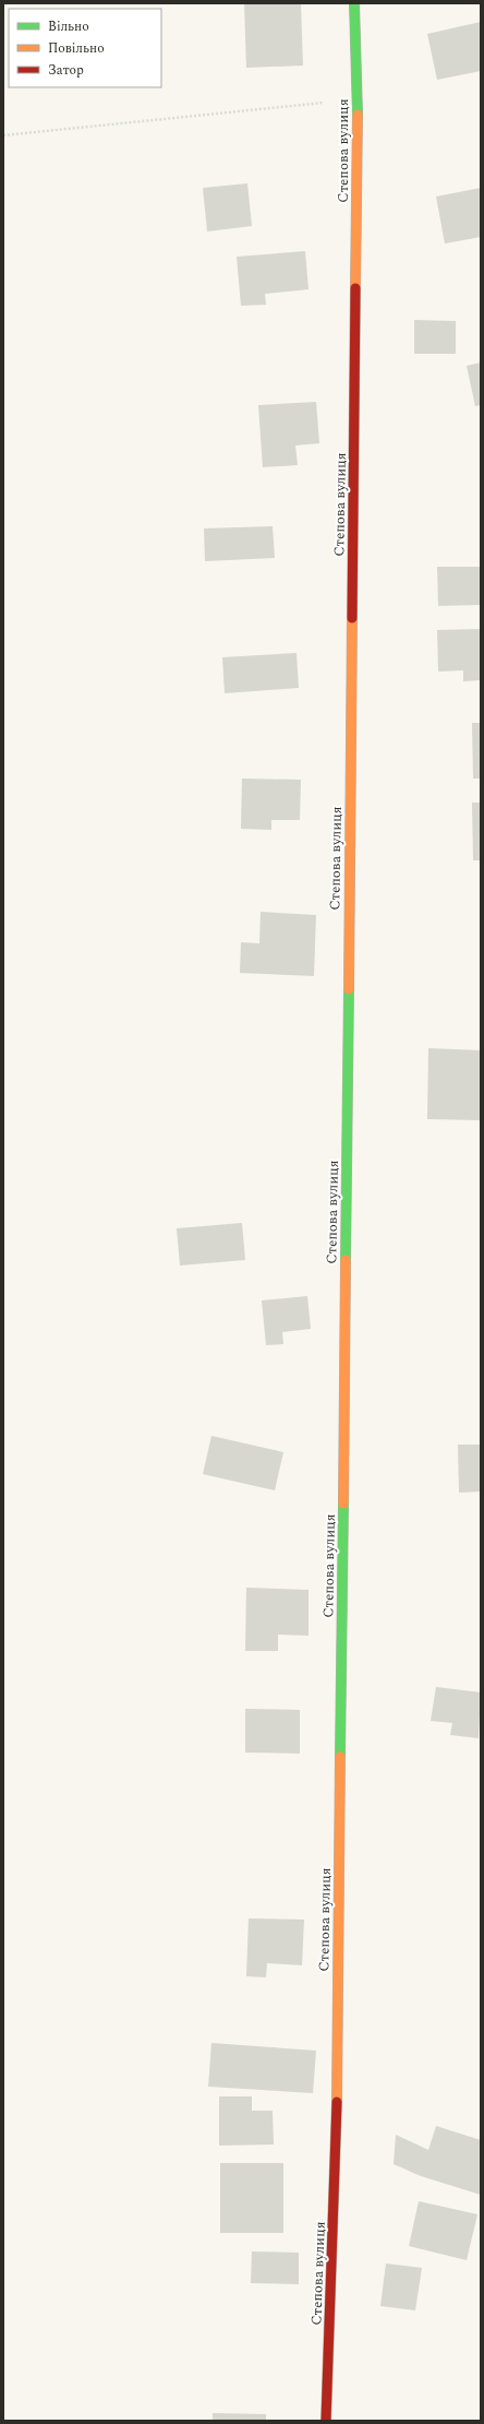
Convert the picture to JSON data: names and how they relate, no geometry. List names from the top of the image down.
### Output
{
  "streets": {
    "street": ["Степова вулиця"]
  },
  "legend": ["Вільно", "Повільно", "Затор"]
}
